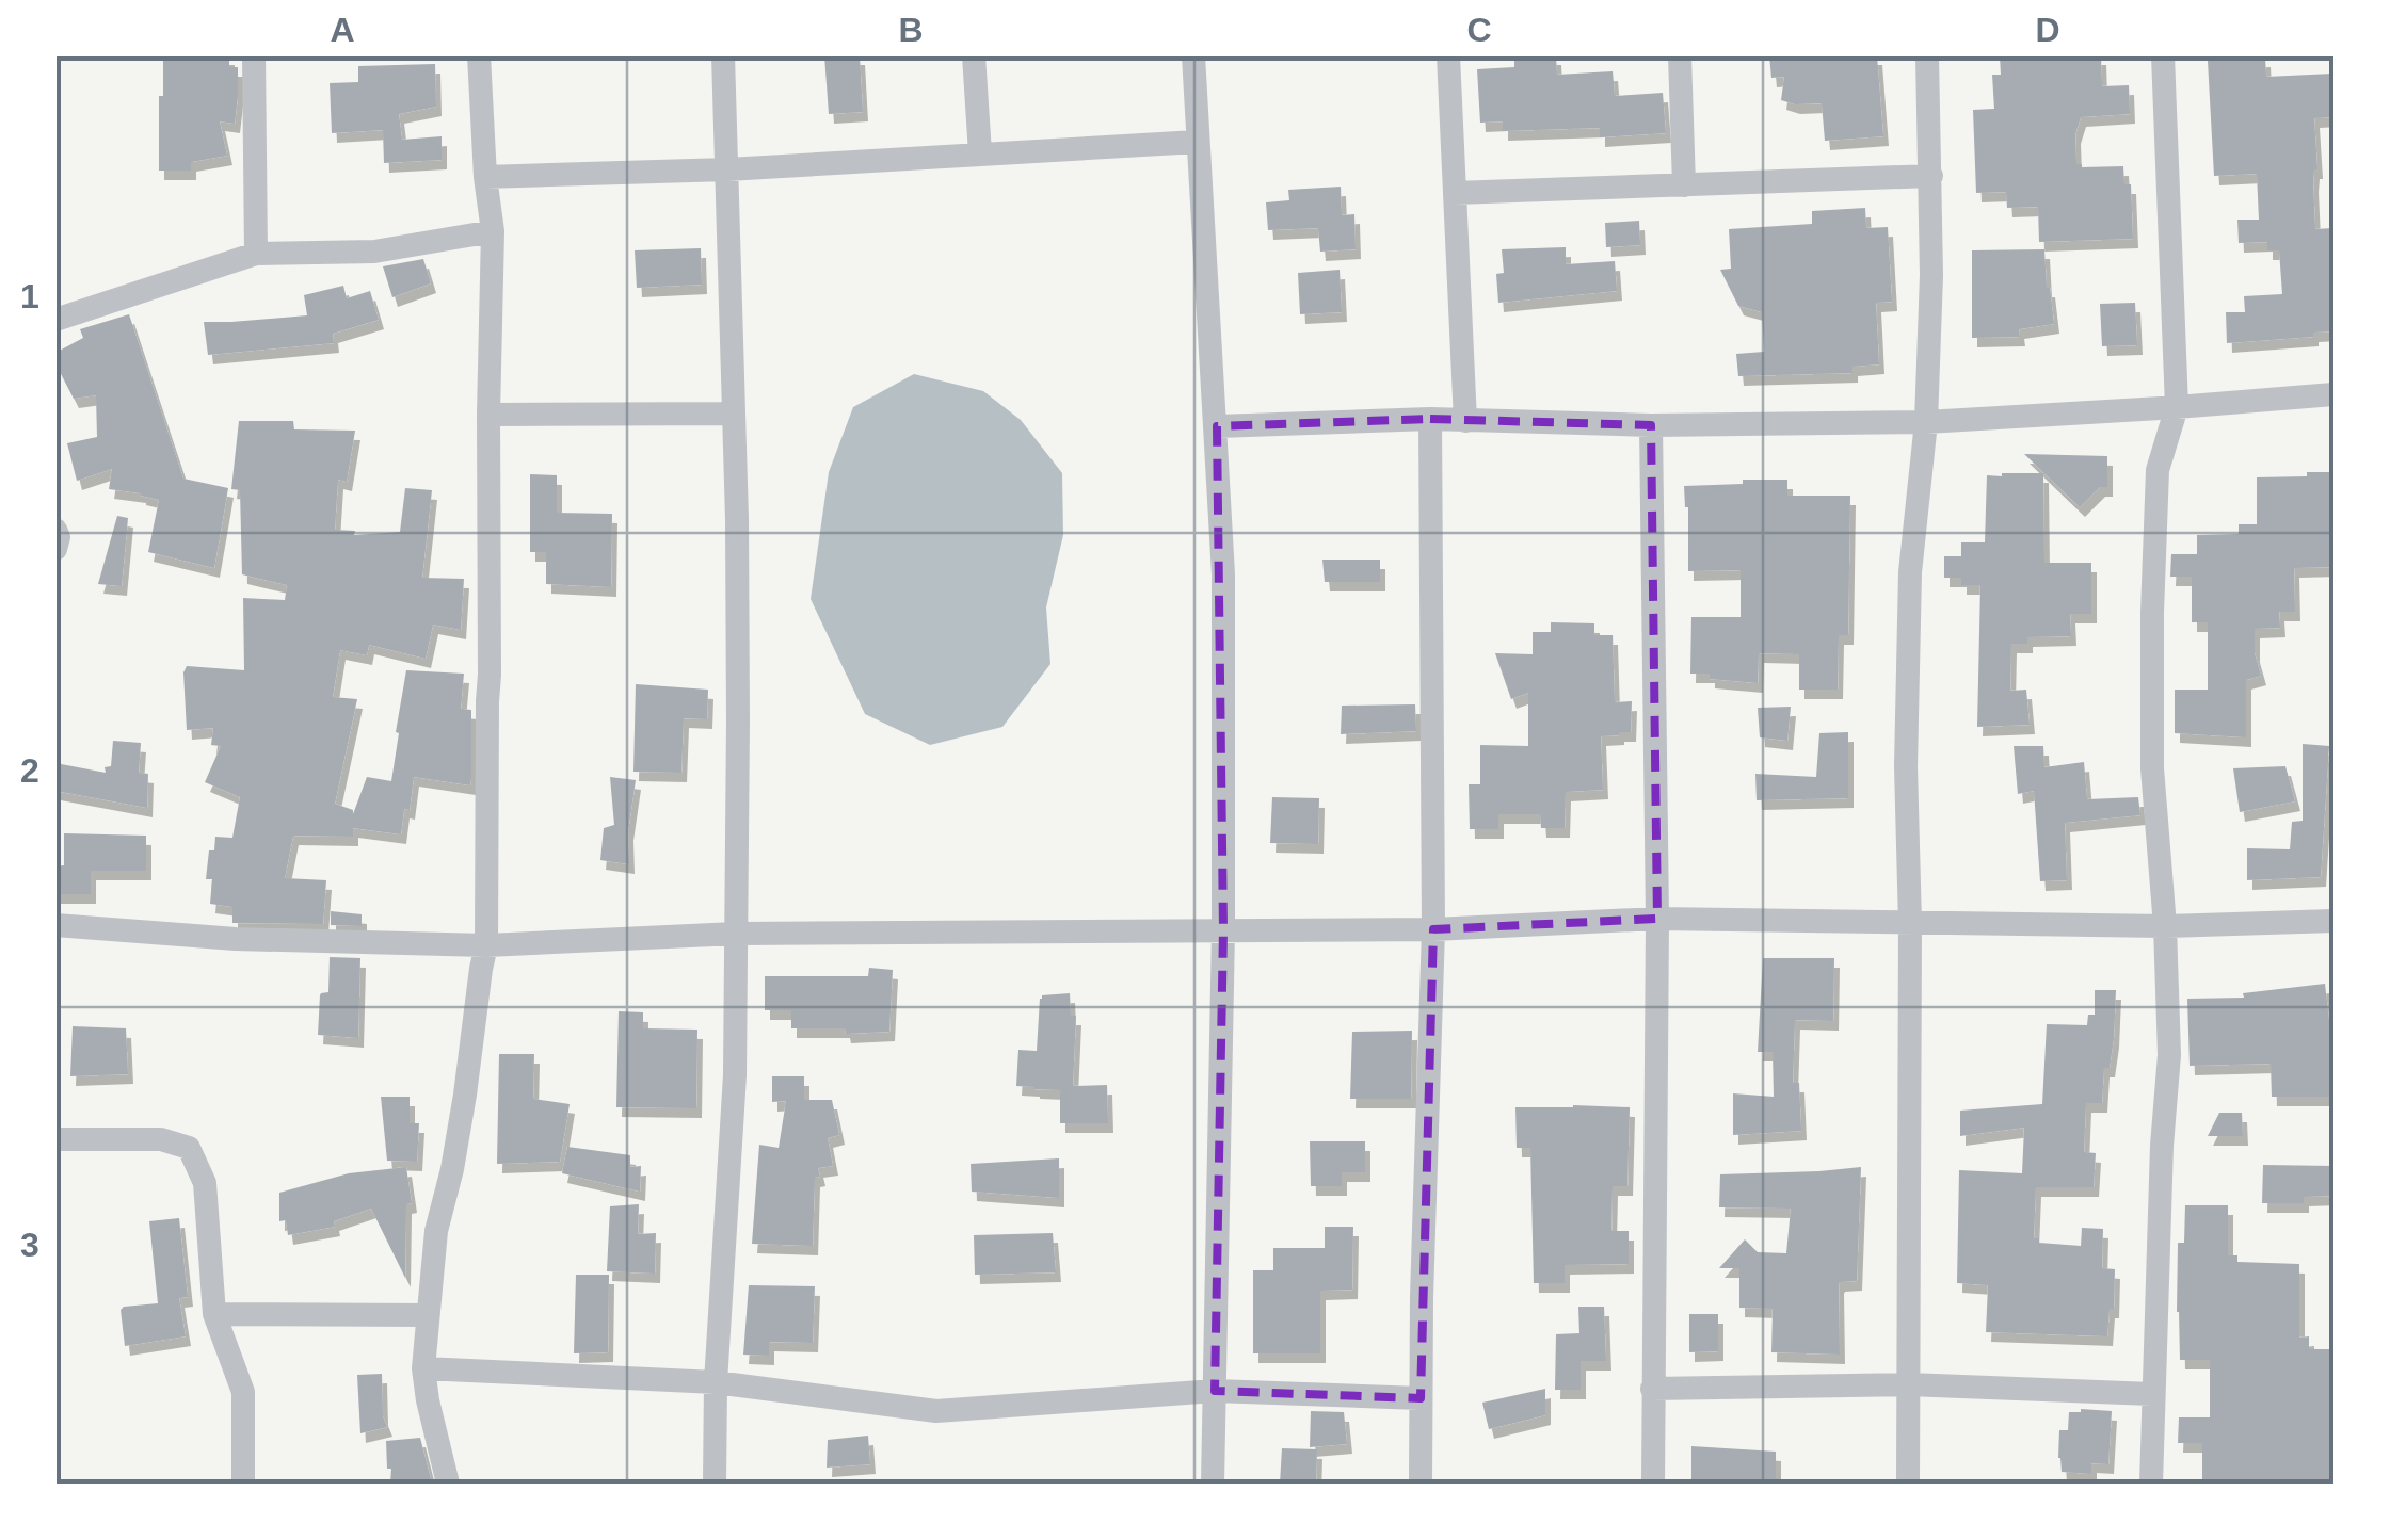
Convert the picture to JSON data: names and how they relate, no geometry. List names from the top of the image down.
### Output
{
  "grid": {
    "columns": [
      "A",
      "B",
      "C",
      "D"
    ],
    "rows": ["1", "2", "3"]
  }
}
